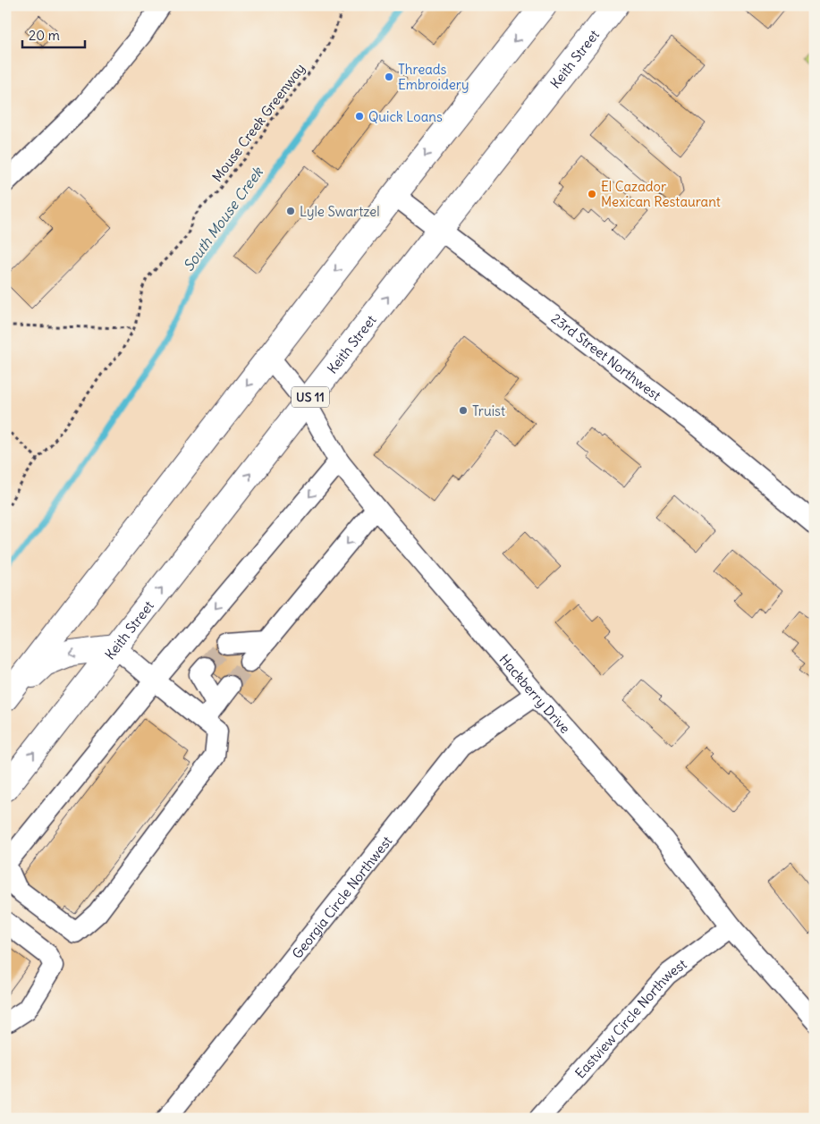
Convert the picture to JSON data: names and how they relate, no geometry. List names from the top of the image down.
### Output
{
  "streets": {
    "main road": ["Keith Street", "US 11"],
    "street": [
      "23rd Street Northwest",
      "Hackberry Drive",
      "Georgia Circle Northwest",
      "Eastview Circle Northwest"
    ],
    "path": ["Mouse Creek Greenway"]
  },
  "crossings": [
    ["Keith Street", "23rd Street Northwest"],
    ["Keith Street", "Hackberry Drive"],
    ["Hackberry Drive", "Georgia Circle Northwest"],
    ["Hackberry Drive", "Eastview Circle Northwest"]
  ],
  "water": ["South Mouse Creek"],
  "places": [
    "Threads Embroidery",
    "Quick Loans",
    "El Cazador Mexican Restaurant",
    "Lyle Swartzel",
    "Truist"
  ],
  "scale_bar": "20 m"
}
